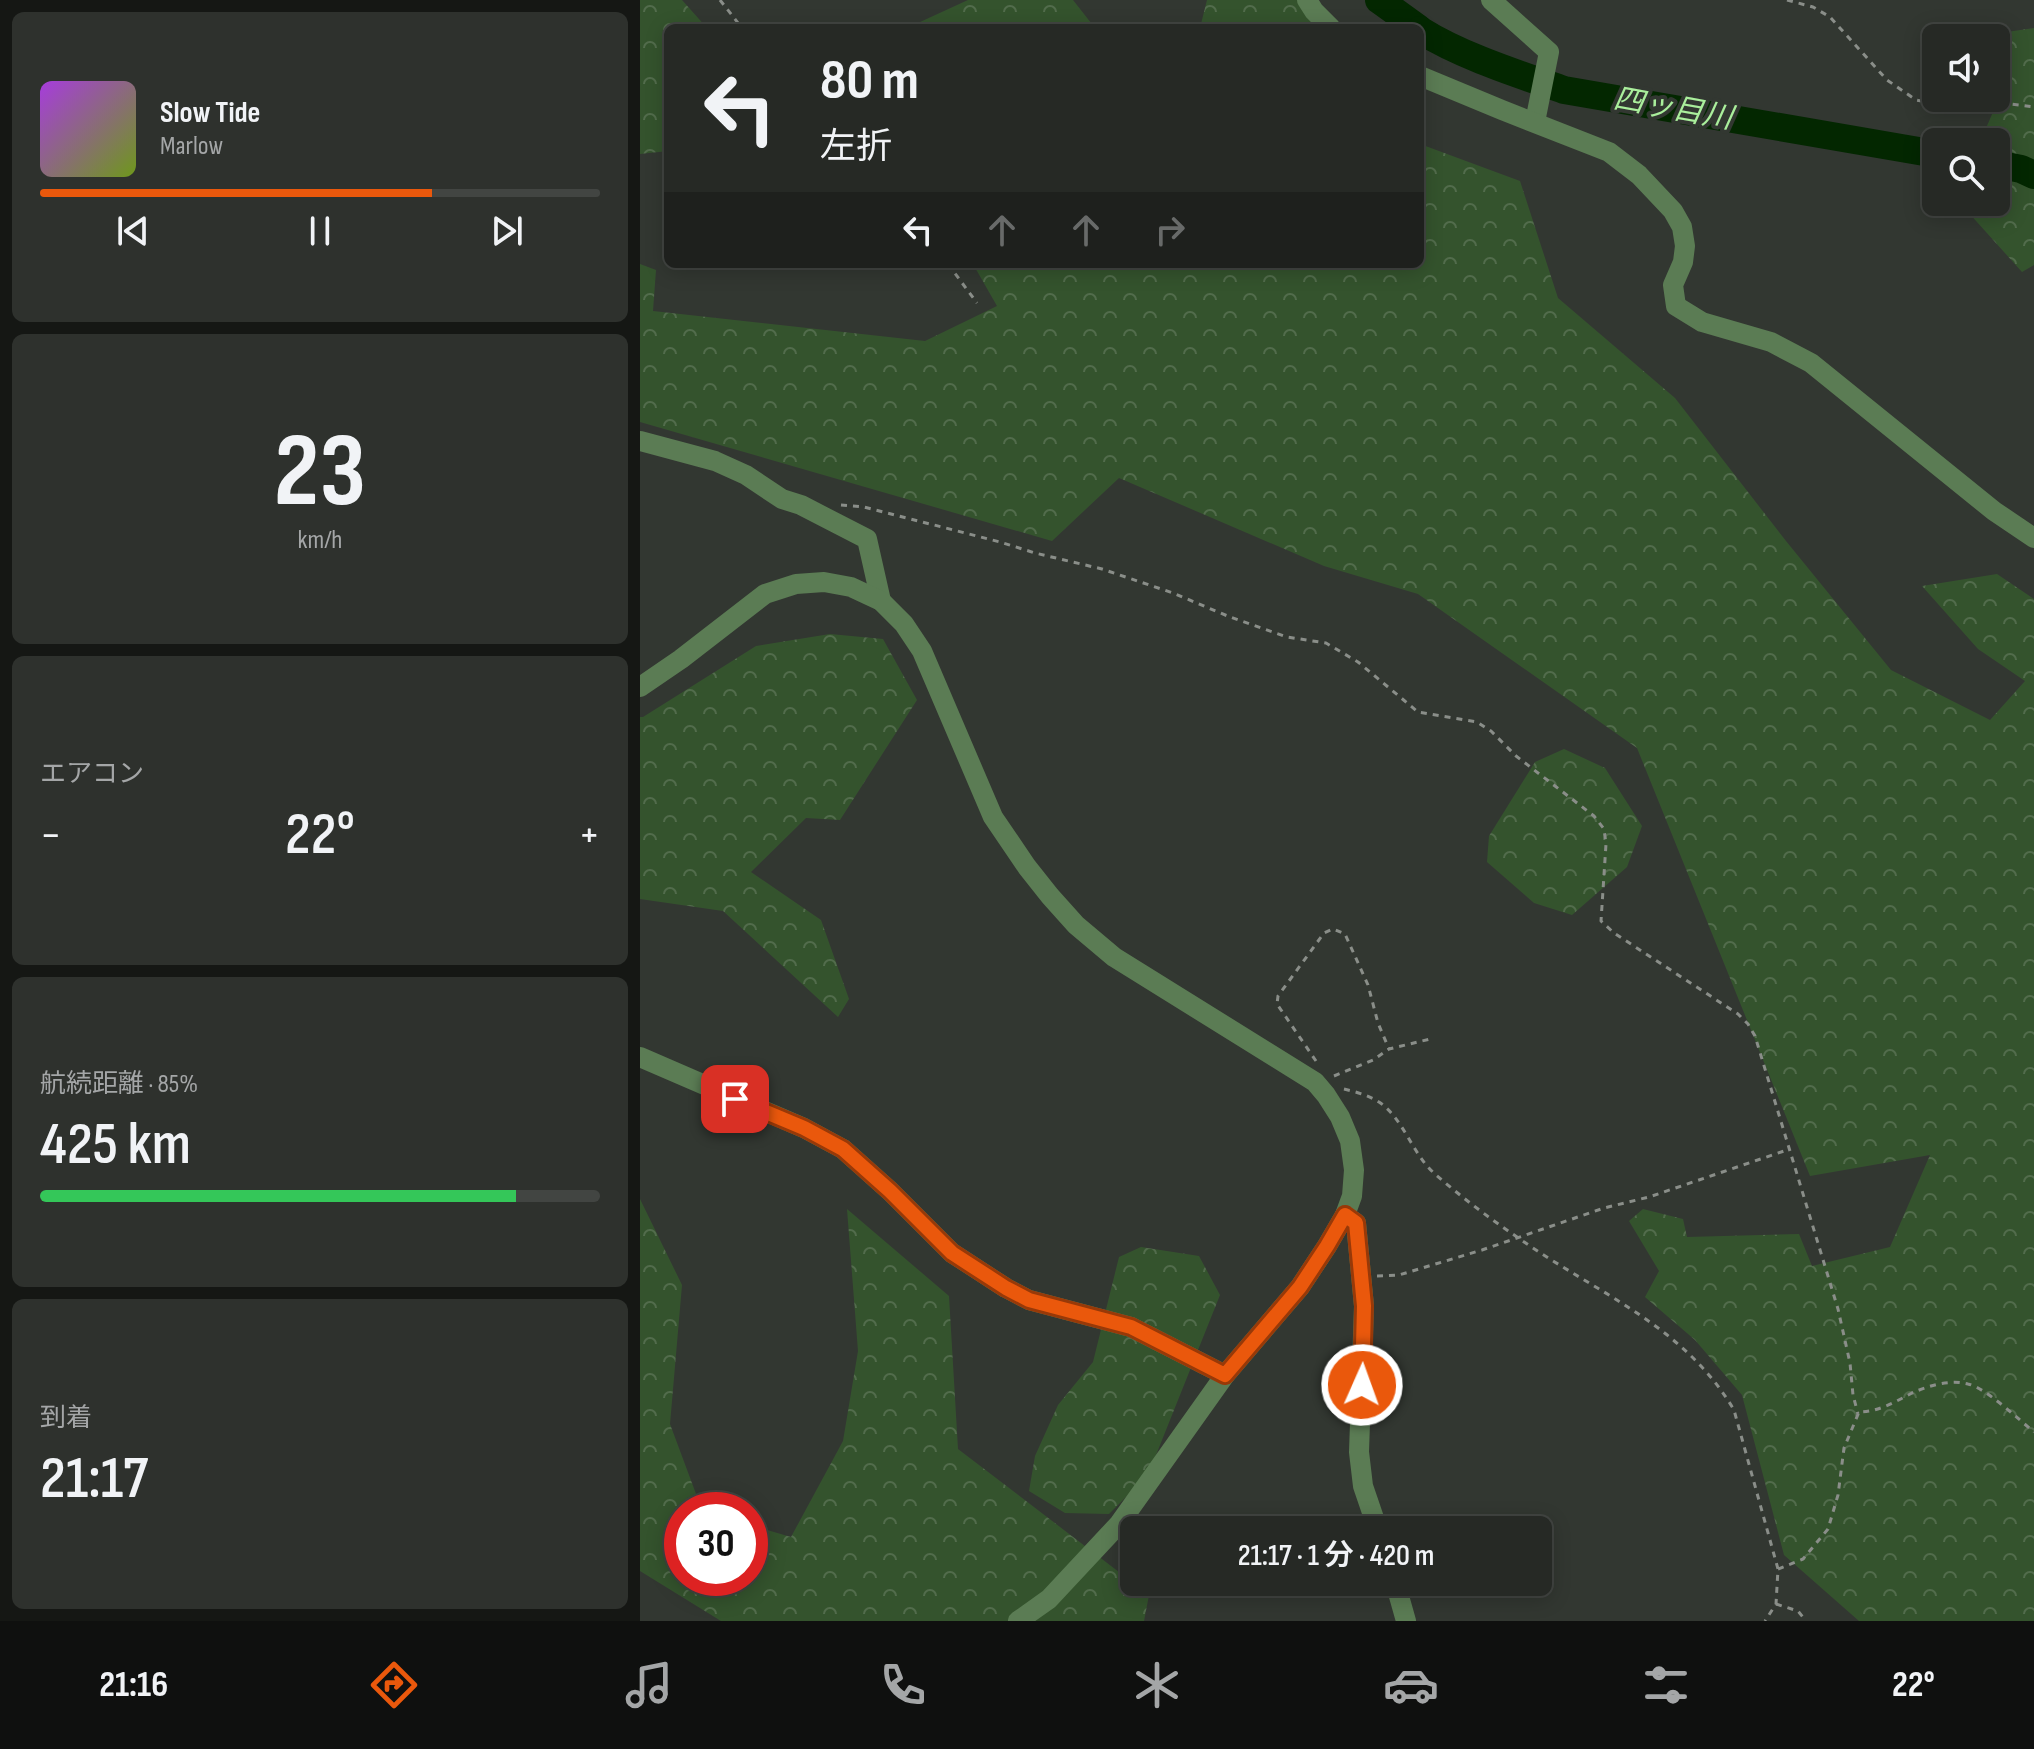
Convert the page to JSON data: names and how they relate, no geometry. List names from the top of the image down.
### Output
{
  "water": ["四ッ目川"],
  "page": {
    "turn": ["80 m", "左折"],
    "song": ["Slow Tide", "Marlow"],
    "tile": [
      ["23", "km/h"],
      "エアコン",
      ["航続距離 · 85%", "425 km"],
      ["到着", "21:17"]
    ],
    "heat": ["−", "22°", "+"],
    "limit": "30",
    "trip": "21:17 · 1 分 · 420 m",
    "tabs": ["21:16", "22°"]
  }
}
